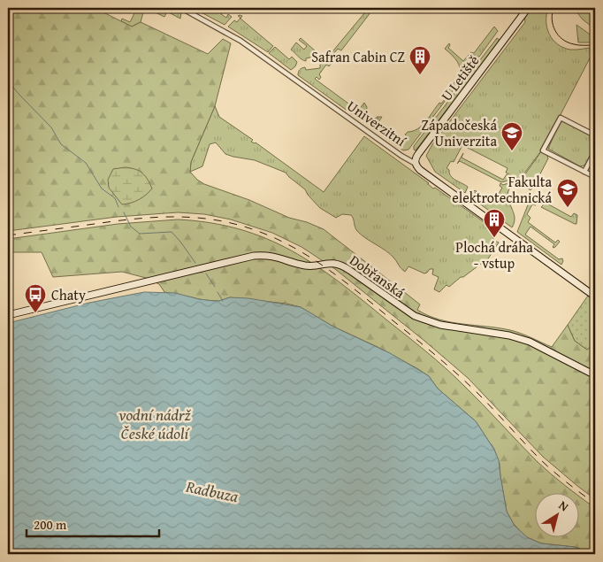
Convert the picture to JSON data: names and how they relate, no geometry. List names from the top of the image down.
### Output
{
  "streets": {
    "street": ["U Letiště", "Univerzitní", "Dobřanská"]
  },
  "crossings": [
    ["U Letiště", "Univerzitní"]
  ],
  "water": ["vodní nádrž České údolí", "Radbuza"],
  "places": {
    "building": ["Safran Cabin CZ", "Plochá dráha - vstup"],
    "school or university": ["Západočeská Univerzita", "Fakulta elektrotechnická"],
    "bus stop": ["Chaty"]
  },
  "scale_bar": "200 m",
  "north": "top right"
}
